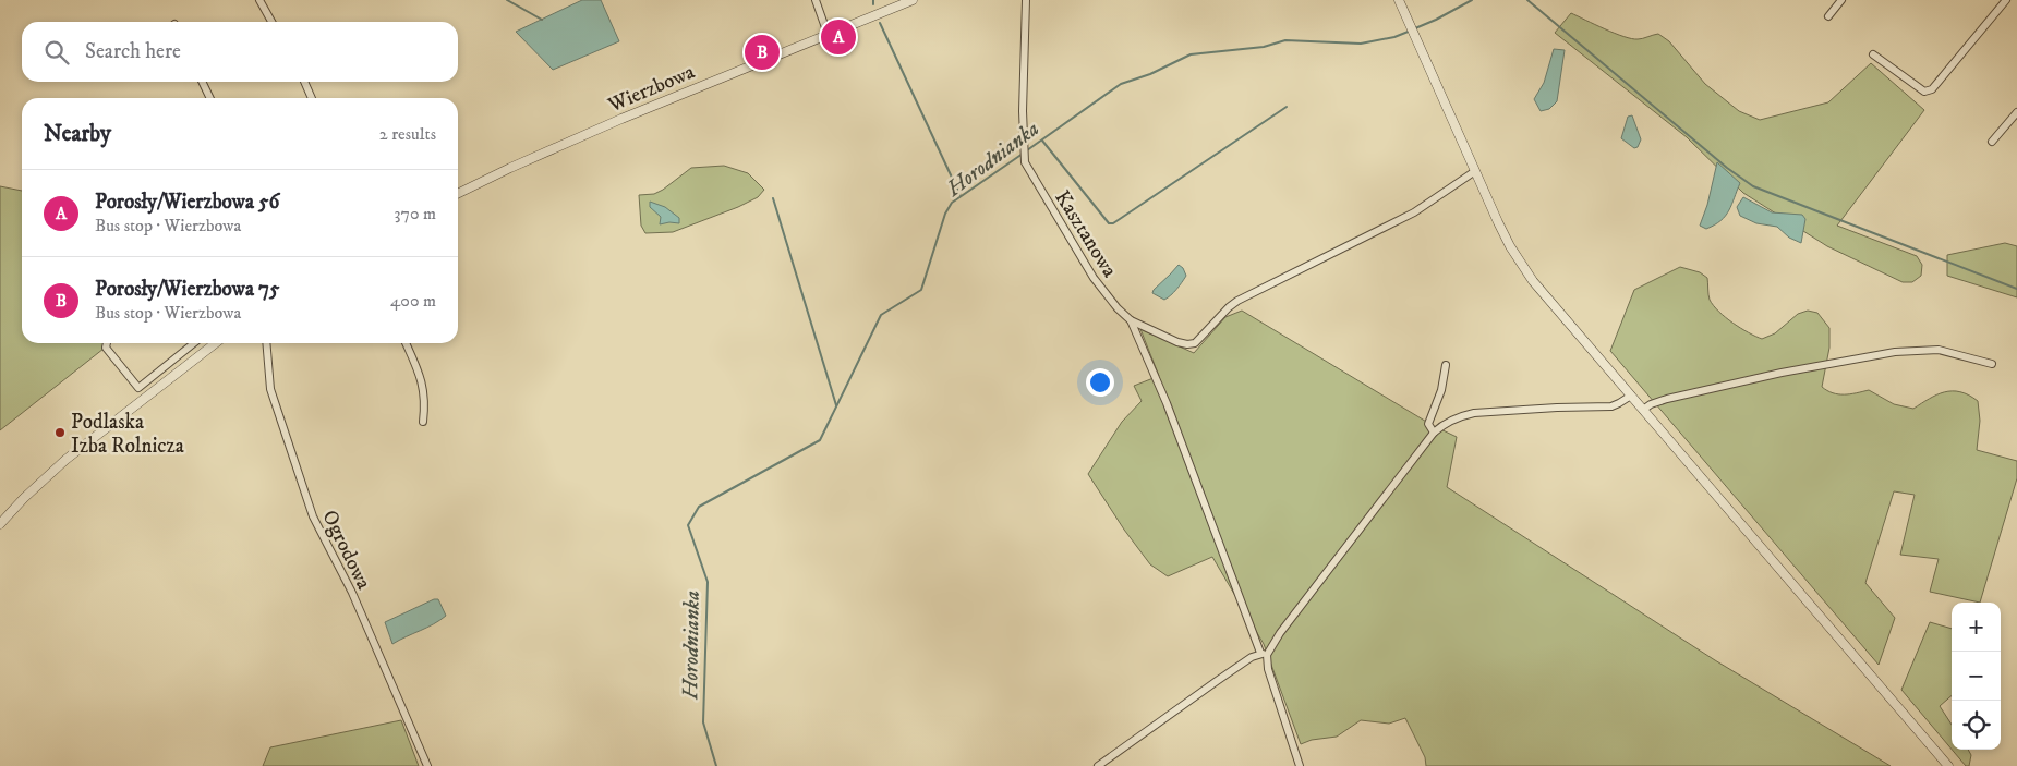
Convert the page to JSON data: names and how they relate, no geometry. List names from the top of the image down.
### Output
{
  "streets": {
    "street": ["Wierzbowa", "Kasztanowa", "Ogrodowa"]
  },
  "water": ["Horodnianka"],
  "places": ["Podlaska Izba Rolnicza"],
  "page": {
    "pins": ["A", "B"],
    "search": "Search here",
    "heading": ["Nearby", "2 results"],
    "list": [
      {
        "mark": "A",
        "name": "Porosły/Wierzbowa 56",
        "note": "Bus stop · Wierzbowa",
        "value": "370 m"
      },
      {
        "mark": "B",
        "name": "Porosły/Wierzbowa 75",
        "note": "Bus stop · Wierzbowa",
        "value": "400 m"
      }
    ],
    "map_buttons": ["+", "−"]
  }
}
